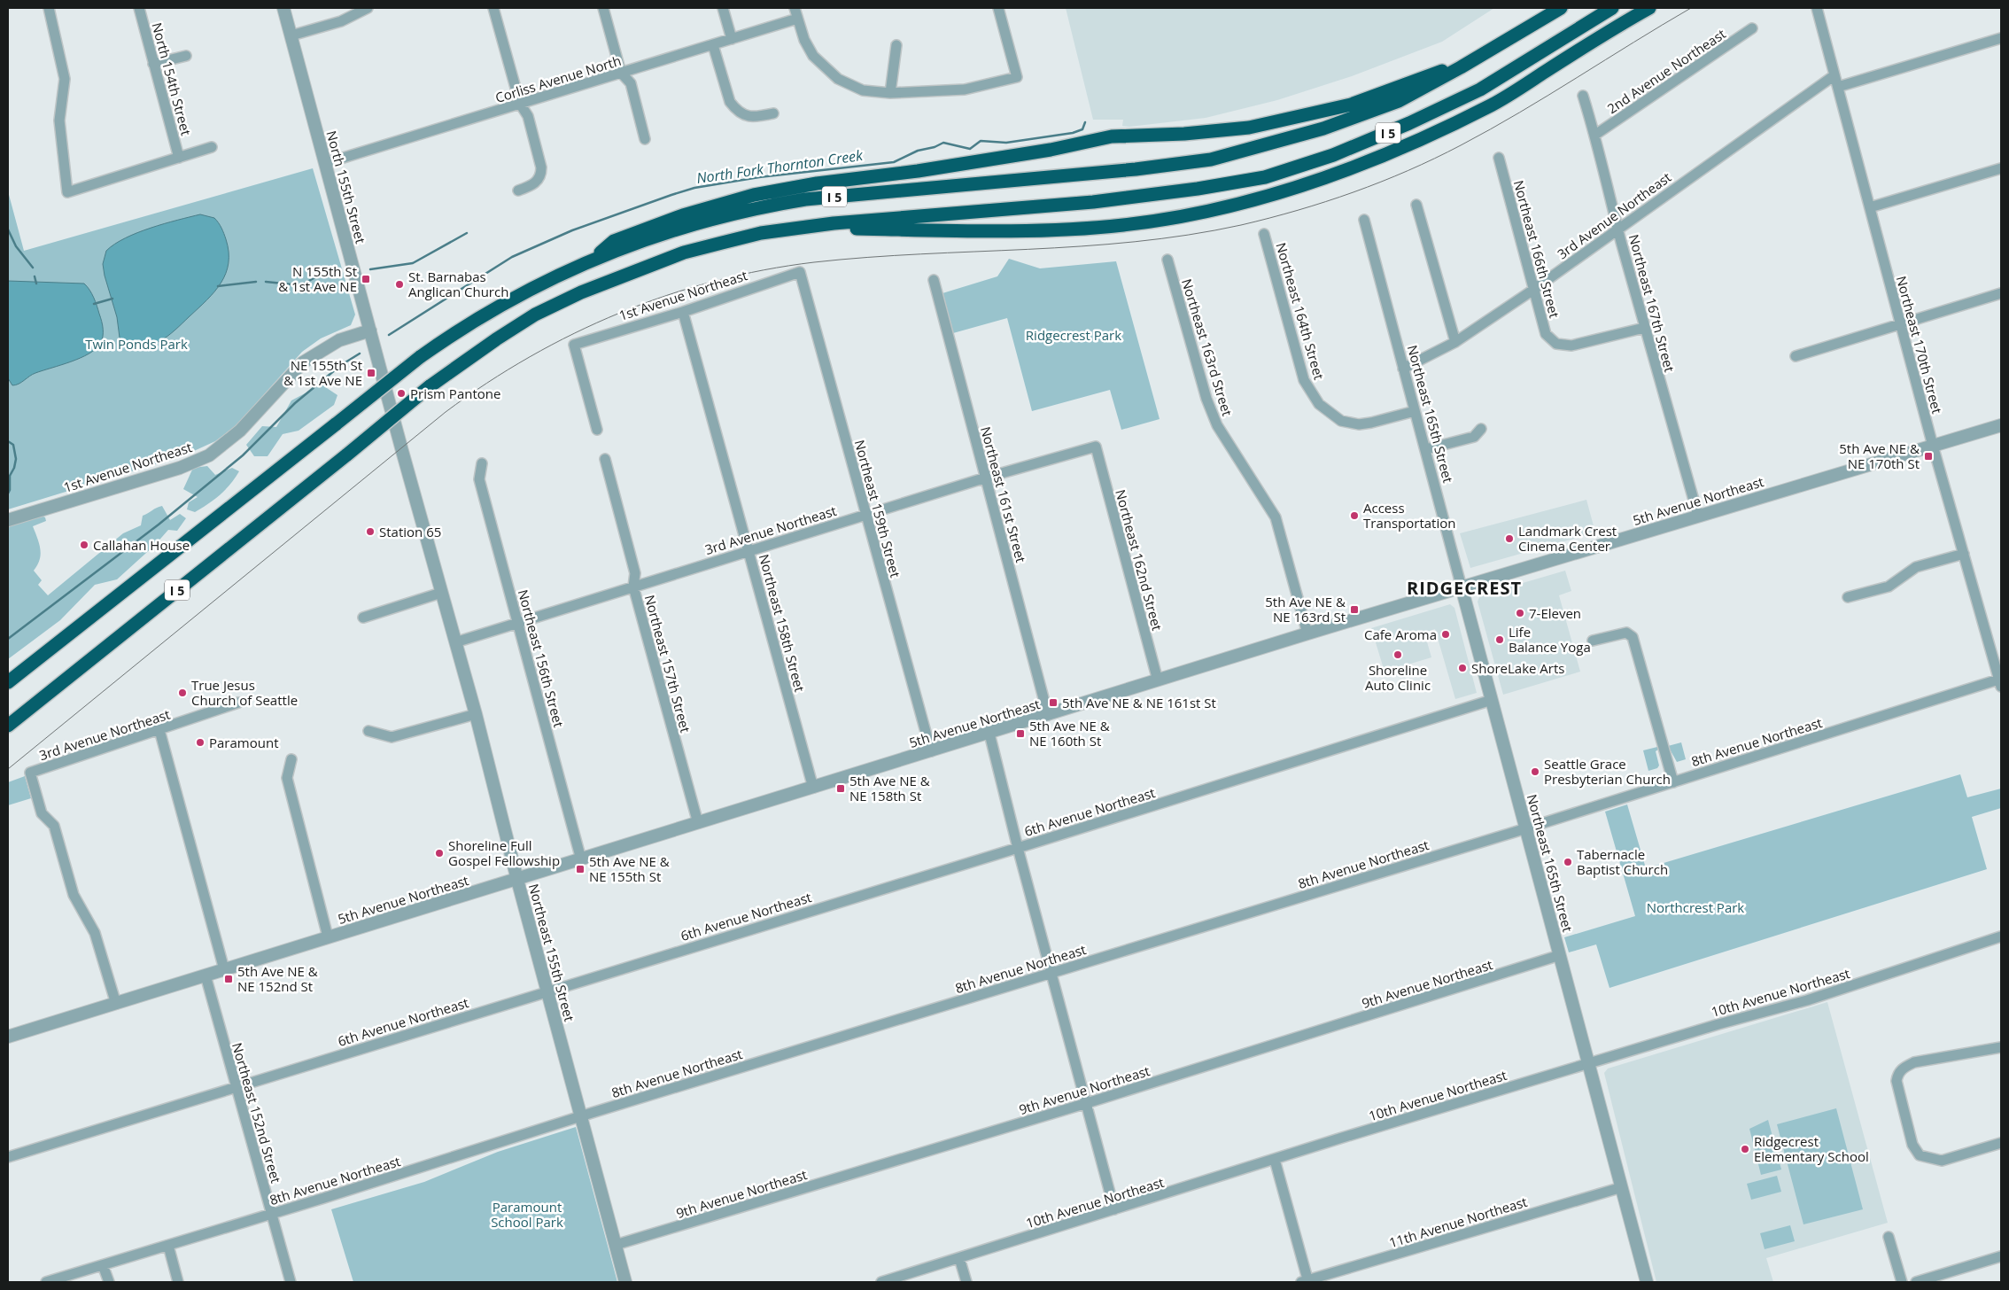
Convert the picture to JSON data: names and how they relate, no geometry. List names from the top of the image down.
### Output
{
  "streets": {
    "highway": ["I 5"],
    "street": [
      "2nd Avenue Northeast",
      "North 154th Street",
      "Corliss Avenue North",
      "North 155th Street",
      "3rd Avenue Northeast",
      "Northeast 166th Street",
      "1st Avenue Northeast",
      "Northeast 167th Street",
      "Northeast 164th Street",
      "Northeast 170th Street",
      "Northeast 163rd Street",
      "Northeast 165th Street",
      "Northeast 161st Street",
      "5th Avenue Northeast",
      "Northeast 159th Street",
      "Northeast 162nd Street",
      "Northeast 158th Street",
      "Northeast 156th Street",
      "Northeast 157th Street",
      "8th Avenue Northeast",
      "6th Avenue Northeast",
      "Northeast 155th Street",
      "9th Avenue Northeast",
      "10th Avenue Northeast",
      "Northeast 152nd Street",
      "11th Avenue Northeast"
    ]
  },
  "crossings": [
    ["2nd Avenue Northeast", "Northeast 167th Street"],
    ["Corliss Avenue North", "North 155th Street"],
    ["North 155th Street", "1st Avenue Northeast"],
    ["North 155th Street", "Northeast 155th Street"],
    ["3rd Avenue Northeast", "Northeast 166th Street"],
    ["3rd Avenue Northeast", "Northeast 167th Street"],
    ["3rd Avenue Northeast", "Northeast 170th Street"],
    ["3rd Avenue Northeast", "Northeast 165th Street"],
    ["3rd Avenue Northeast", "Northeast 161st Street"],
    ["3rd Avenue Northeast", "5th Avenue Northeast"],
    ["3rd Avenue Northeast", "Northeast 159th Street"],
    ["3rd Avenue Northeast", "Northeast 162nd Street"],
    ["3rd Avenue Northeast", "Northeast 158th Street"],
    ["3rd Avenue Northeast", "Northeast 156th Street"],
    ["3rd Avenue Northeast", "Northeast 157th Street"],
    ["3rd Avenue Northeast", "Northeast 155th Street"],
    ["Northeast 166th Street", "Northeast 167th Street"],
    ["1st Avenue Northeast", "Northeast 159th Street"],
    ["1st Avenue Northeast", "Northeast 158th Street"],
    ["Northeast 167th Street", "5th Avenue Northeast"],
    ["Northeast 164th Street", "Northeast 165th Street"],
    ["Northeast 170th Street", "5th Avenue Northeast"],
    ["Northeast 170th Street", "8th Avenue Northeast"],
    ["Northeast 163rd Street", "5th Avenue Northeast"],
    ["Northeast 165th Street", "5th Avenue Northeast"],
    ["Northeast 165th Street", "8th Avenue Northeast"],
    ["Northeast 165th Street", "6th Avenue Northeast"],
    ["Northeast 165th Street", "9th Avenue Northeast"],
    ["Northeast 165th Street", "10th Avenue Northeast"],
    ["Northeast 165th Street", "11th Avenue Northeast"],
    ["Northeast 161st Street", "5th Avenue Northeast"],
    ["5th Avenue Northeast", "Northeast 159th Street"],
    ["5th Avenue Northeast", "Northeast 162nd Street"],
    ["5th Avenue Northeast", "Northeast 158th Street"],
    ["5th Avenue Northeast", "Northeast 156th Street"],
    ["5th Avenue Northeast", "Northeast 157th Street"],
    ["5th Avenue Northeast", "Northeast 155th Street"],
    ["5th Avenue Northeast", "Northeast 152nd Street"],
    ["8th Avenue Northeast", "Northeast 155th Street"],
    ["8th Avenue Northeast", "Northeast 152nd Street"],
    ["6th Avenue Northeast", "Northeast 155th Street"],
    ["6th Avenue Northeast", "Northeast 152nd Street"],
    ["Northeast 155th Street", "9th Avenue Northeast"]
  ],
  "districts": ["RIDGECREST"],
  "water": ["North Fork Thornton Creek"],
  "parks": [
    "Ridgecrest Park",
    "Twin Ponds Park",
    "Northcrest Park",
    "Paramount School Park"
  ],
  "places": {
    "transit": [
      "N 155th St & 1st Ave NE",
      "NE 155th St & 1st Ave NE",
      "5th Ave NE & NE 170th St",
      "5th Ave NE & NE 163rd St",
      "5th Ave NE & NE 161st St",
      "5th Ave NE & NE 160th St",
      "5th Ave NE & NE 158th St",
      "5th Ave NE & NE 155th St",
      "5th Ave NE & NE 152nd St"
    ],
    "other": [
      "St. Barnabas Anglican Church",
      "Prism Pantone",
      "Access Transportation",
      "Station 65",
      "Landmark Crest Cinema Center",
      "Callahan House",
      "7-Eleven",
      "Cafe Aroma",
      "Life Balance Yoga",
      "Shoreline Auto Clinic",
      "ShoreLake Arts",
      "True Jesus Church of Seattle",
      "Paramount",
      "Seattle Grace Presbyterian Church",
      "Shoreline Full Gospel Fellowship",
      "Tabernacle Baptist Church",
      "Ridgecrest Elementary School"
    ]
  }
}
